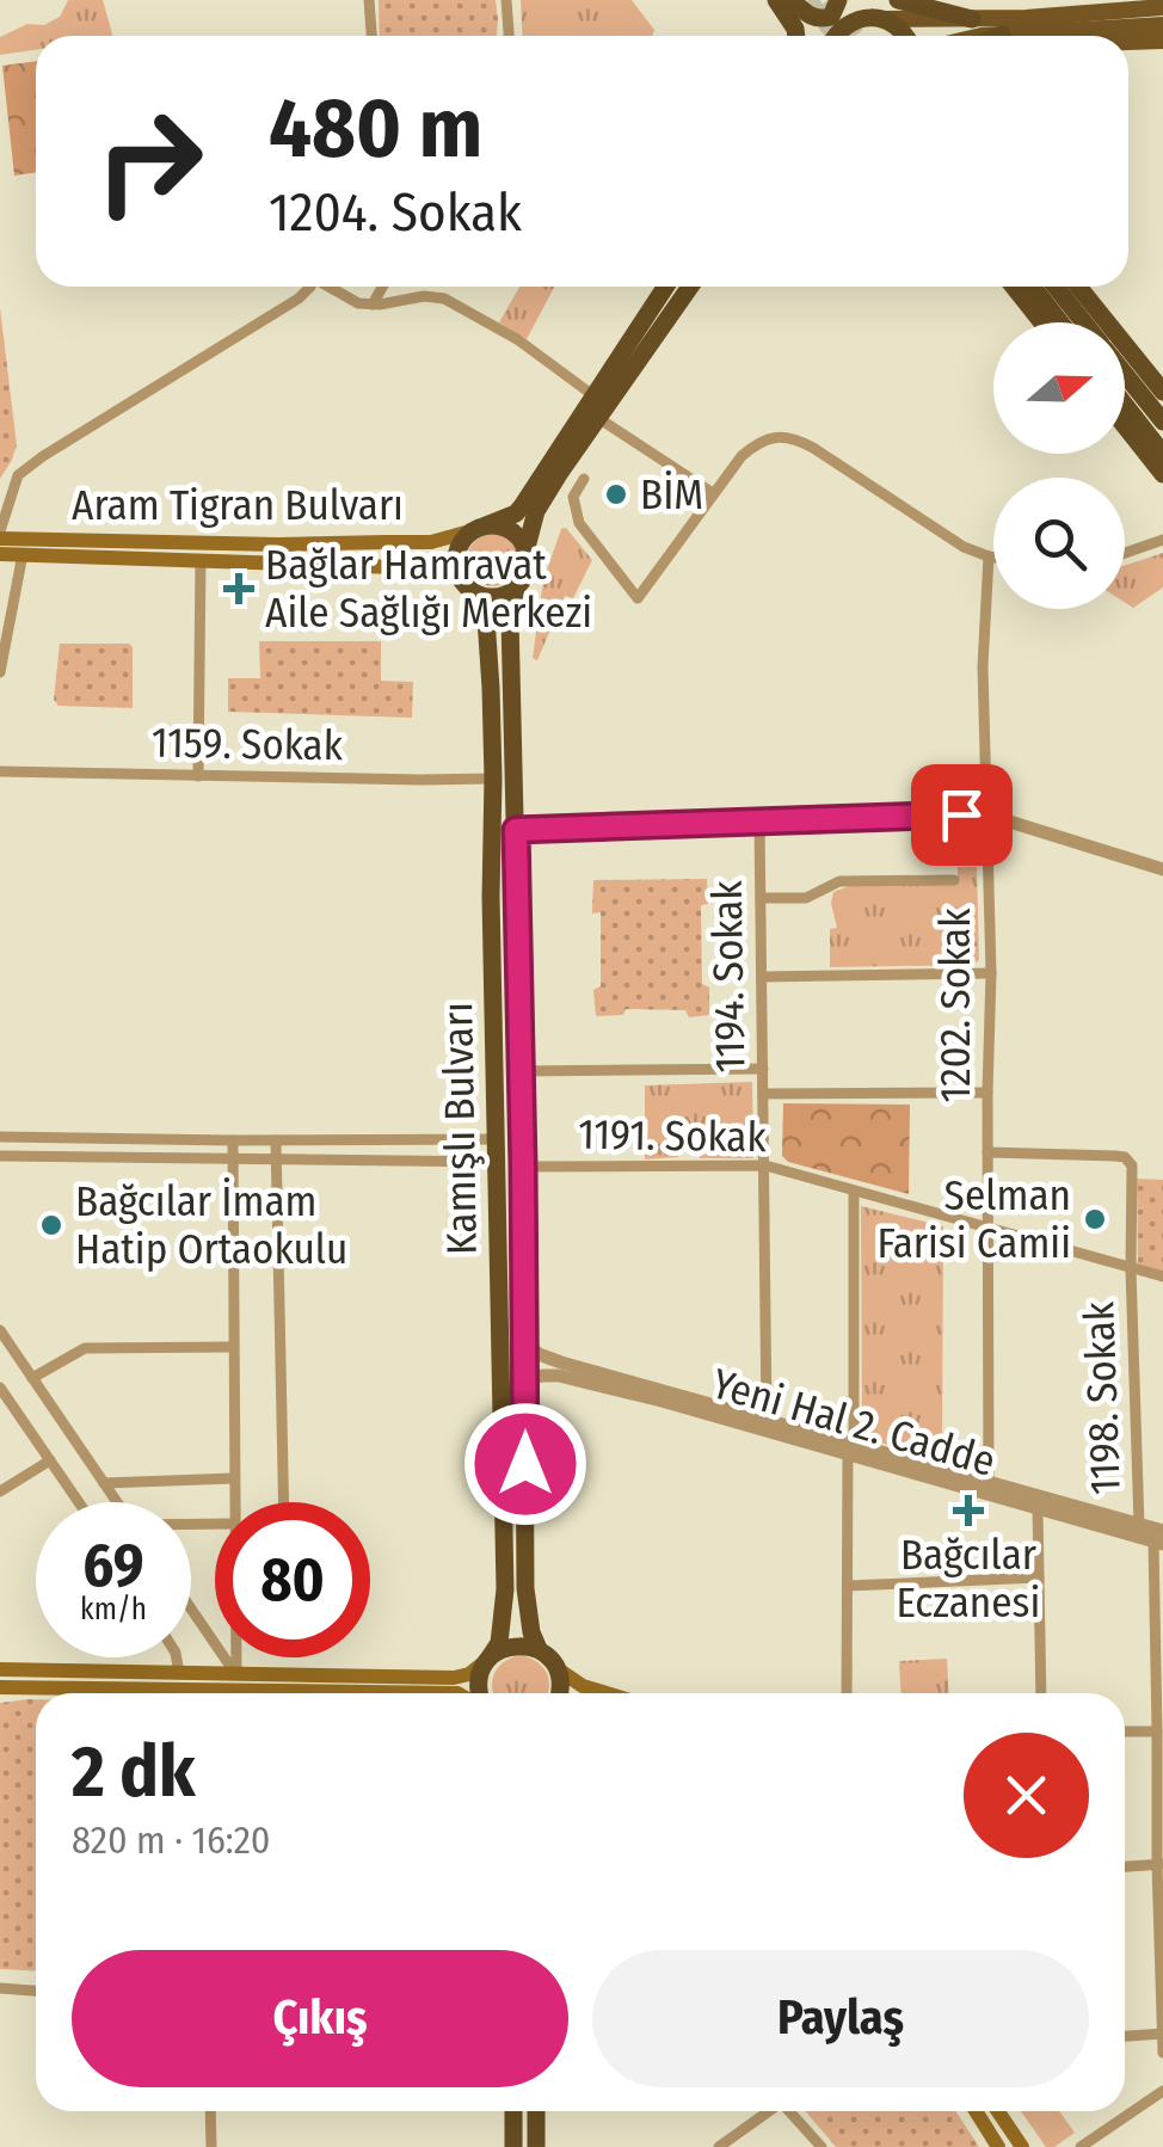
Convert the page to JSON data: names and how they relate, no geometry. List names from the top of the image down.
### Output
{
  "streets": {
    "highway": ["Kamışlı Bulvarı"],
    "main road": ["Aram Tigran Bulvarı"],
    "street": [
      "1159. Sokak",
      "1194. Sokak",
      "1202. Sokak",
      "1191. Sokak",
      "1198. Sokak",
      "Yeni Hal 2. Cadde"
    ]
  },
  "crossings": [
    ["Aram Tigran Bulvarı", "Kamışlı Bulvarı"],
    ["1159. Sokak", "Kamışlı Bulvarı"],
    ["1194. Sokak", "1191. Sokak"],
    ["1202. Sokak", "1191. Sokak"],
    ["1202. Sokak", "1198. Sokak"],
    ["Kamışlı Bulvarı", "1191. Sokak"],
    ["Kamışlı Bulvarı", "Yeni Hal 2. Cadde"],
    ["1191. Sokak", "1198. Sokak"]
  ],
  "places": {
    "other": ["BİM", "Selman Farisi Camii", "Bağcılar İmam Hatip Ortaokulu"],
    "health": ["Bağlar Hamravat Aile Sağlığı Merkezi", "Bağcılar Eczanesi"]
  },
  "north": "right",
  "page": {
    "turn": ["480 m", "1204. Sokak"],
    "speed": "69 km/h",
    "limit": "80",
    "heading": ["2 dk", "820 m · 16:20"],
    "buttons": ["Çıkış", "Paylaş"]
  }
}
